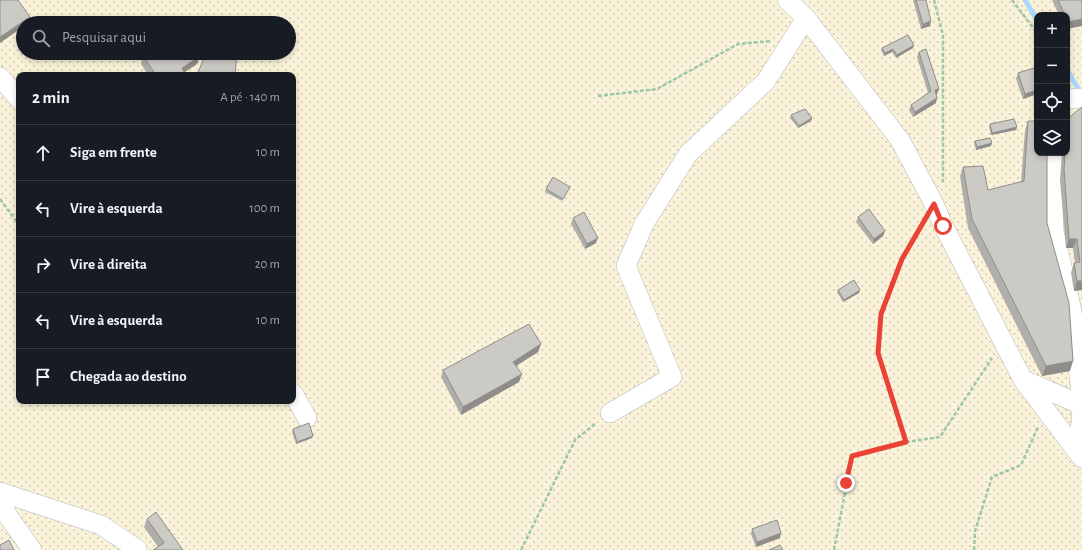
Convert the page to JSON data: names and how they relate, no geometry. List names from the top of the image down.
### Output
{
  "page": {
    "map_buttons": ["+", "−"],
    "search": "Pesquisar aqui",
    "heading": ["2 min", "A pé · 140 m"],
    "list": [
      ["Siga em frente", "10 m"],
      ["Vire à esquerda", "100 m"],
      ["Vire à direita", "20 m"],
      ["Vire à esquerda", "10 m"],
      "Chegada ao destino"
    ]
  }
}
